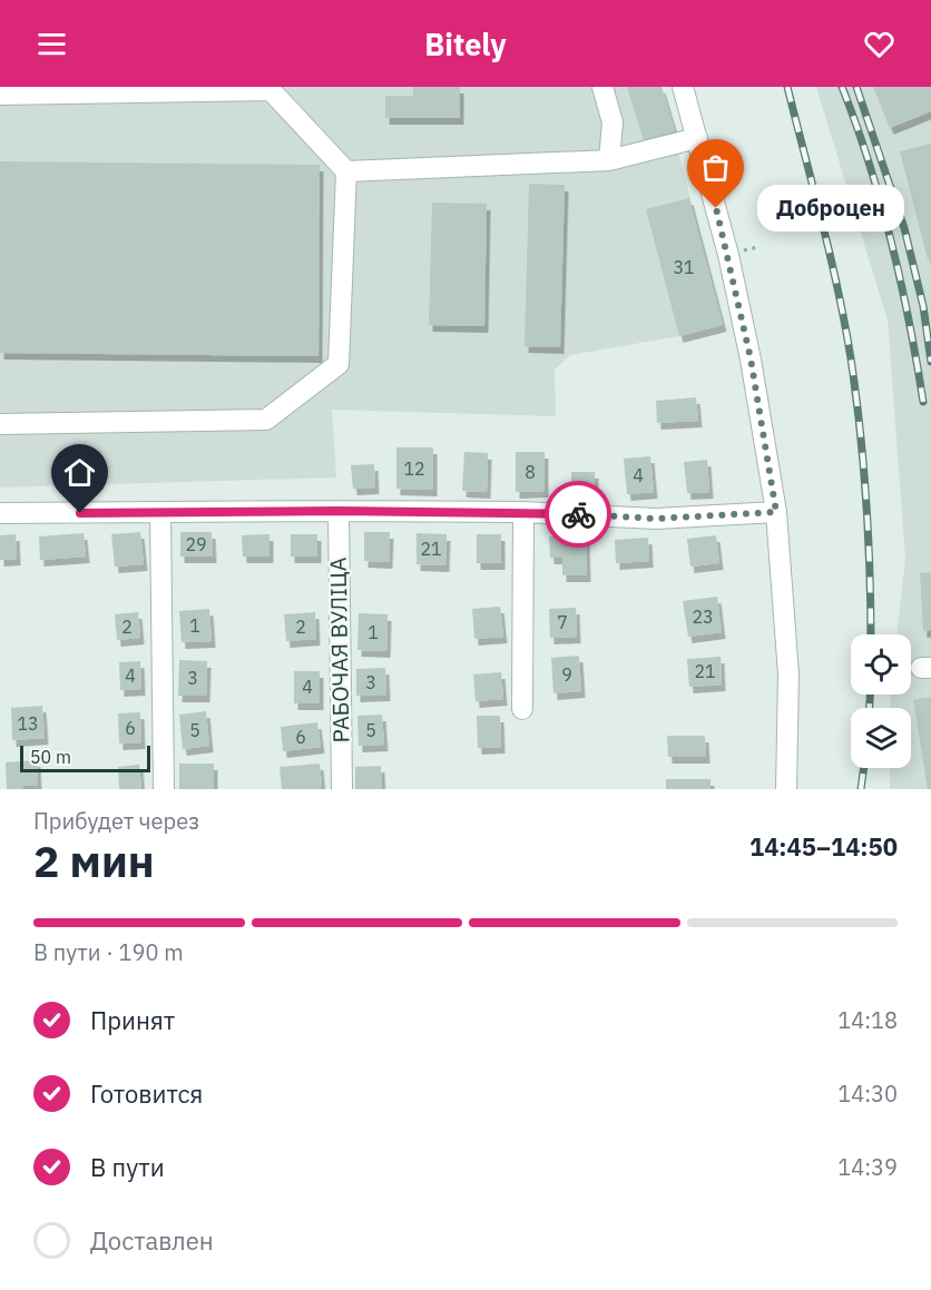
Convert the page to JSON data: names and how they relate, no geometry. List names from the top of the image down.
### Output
{
  "streets": {
    "street": ["РАБОЧАЯ ВУЛІЦА"]
  },
  "places": ["Доброцен"],
  "house_numbers": [
    "31",
    "12",
    "8",
    "4",
    "29",
    "21",
    "23",
    "7",
    "1",
    "2",
    "2",
    "1",
    "21",
    "9",
    "4",
    "3",
    "3",
    "4",
    "13",
    "6",
    "5",
    "5",
    "6"
  ],
  "scale_bar": "50 m",
  "page": {
    "header": "Bitely",
    "bubble": "Доброцен",
    "scale": "50 m",
    "heading": ["2 мин", "Прибудет через", "14:45–14:50"],
    "bar": "В пути · 190 m",
    "list": [
      ["Принят", "14:18"],
      ["Готовится", "14:30"],
      ["В пути", "14:39"],
      "Доставлен"
    ]
  }
}
